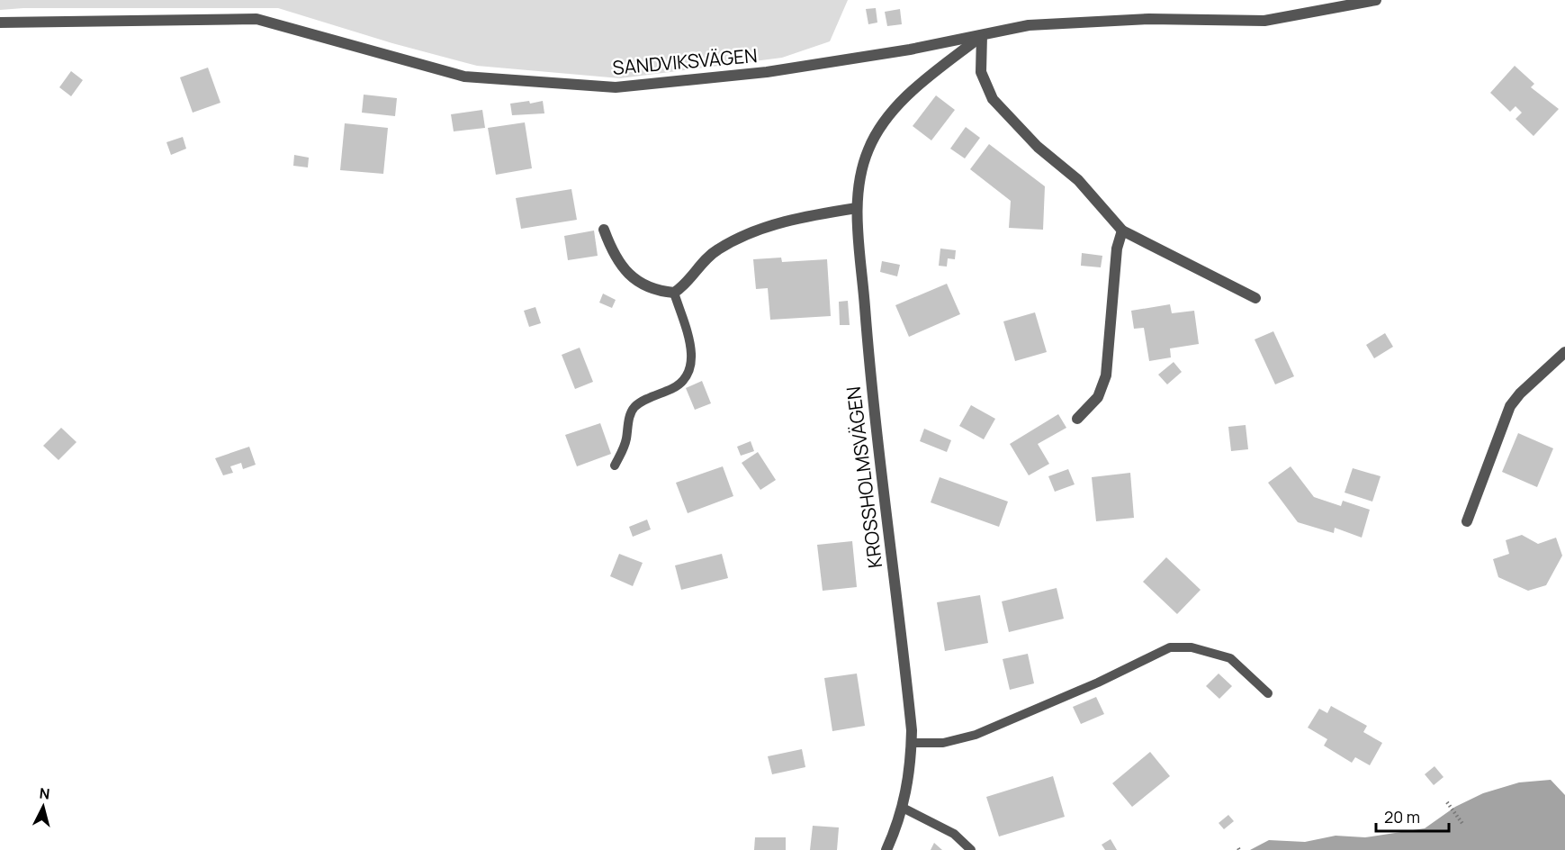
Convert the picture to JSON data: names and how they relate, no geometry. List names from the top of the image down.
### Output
{
  "streets": {
    "street": ["SANDVIKSVÄGEN", "KROSSHOLMSVÄGEN"]
  },
  "crossings": [
    ["SANDVIKSVÄGEN", "KROSSHOLMSVÄGEN"]
  ],
  "scale_bar": "20 m",
  "north": "top"
}
